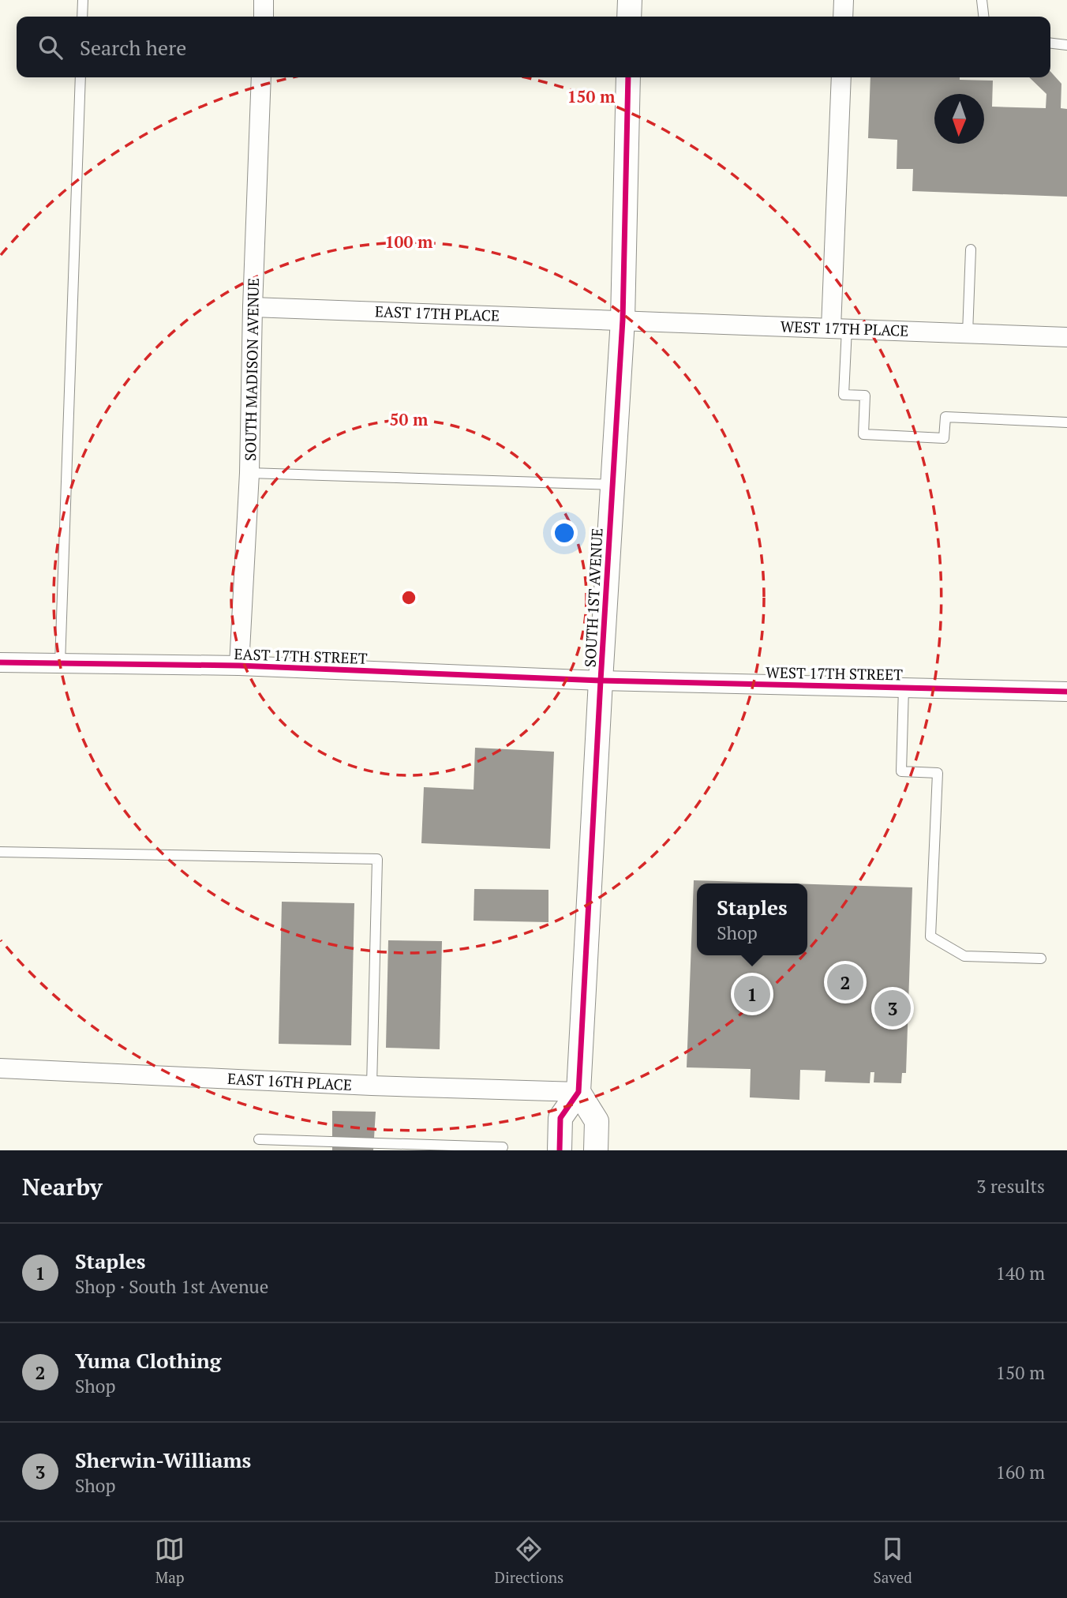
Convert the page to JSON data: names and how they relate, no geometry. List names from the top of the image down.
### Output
{
  "streets": {
    "street": [
      "EAST 17TH PLACE",
      "WEST 17TH PLACE",
      "SOUTH MADISON AVENUE",
      "SOUTH 1ST AVENUE",
      "EAST 17TH STREET",
      "WEST 17TH STREET",
      "EAST 16TH PLACE"
    ]
  },
  "crossings": [
    ["EAST 17TH PLACE", "WEST 17TH PLACE"],
    ["EAST 17TH PLACE", "SOUTH MADISON AVENUE"],
    ["EAST 17TH PLACE", "SOUTH 1ST AVENUE"],
    ["WEST 17TH PLACE", "SOUTH 1ST AVENUE"],
    ["SOUTH MADISON AVENUE", "EAST 17TH STREET"],
    ["SOUTH 1ST AVENUE", "EAST 17TH STREET"],
    ["SOUTH 1ST AVENUE", "WEST 17TH STREET"],
    ["SOUTH 1ST AVENUE", "EAST 16TH PLACE"],
    ["EAST 17TH STREET", "WEST 17TH STREET"]
  ],
  "north": "bottom",
  "page": {
    "search": "Search here",
    "popup": ["Staples", "Shop"],
    "pins": ["2", "1", "3"],
    "heading": ["Nearby", "3 results"],
    "list": [
      {
        "mark": "1",
        "name": "Staples",
        "note": "Shop · South 1st Avenue",
        "value": "140 m"
      },
      {
        "mark": "2",
        "name": "Yuma Clothing",
        "note": "Shop",
        "value": "150 m"
      },
      {
        "mark": "3",
        "name": "Sherwin-Williams",
        "note": "Shop",
        "value": "160 m"
      }
    ],
    "nav": ["Map", "Directions", "Saved"]
  },
  "rings": ["150 m", "100 m", "50 m"]
}
